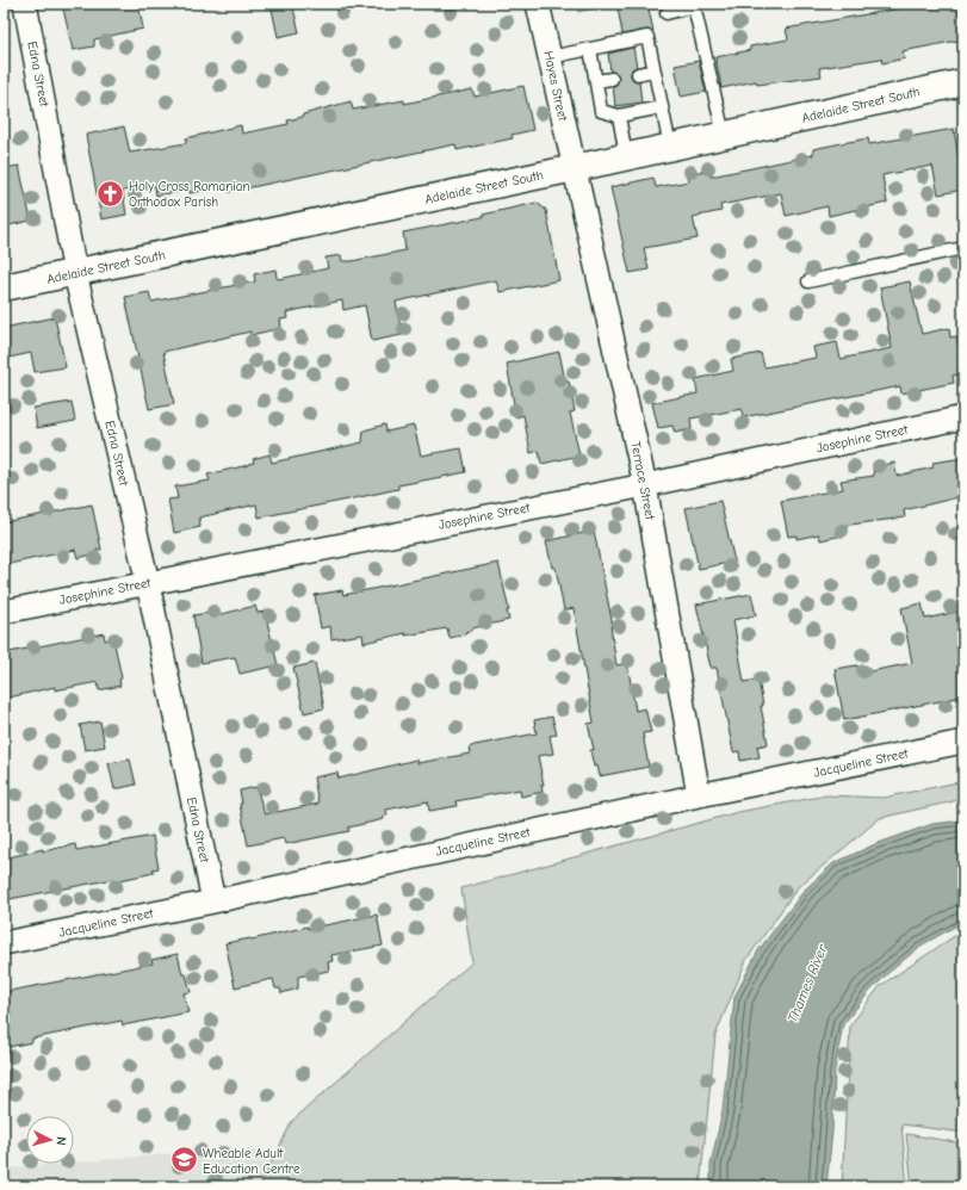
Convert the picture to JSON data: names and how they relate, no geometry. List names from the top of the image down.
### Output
{
  "streets": {
    "main road": ["Adelaide Street South"],
    "street": [
      "Edna Street",
      "Hayes Street",
      "Josephine Street",
      "Terrace Street",
      "Jacqueline Street"
    ]
  },
  "crossings": [
    ["Edna Street", "Adelaide Street South"],
    ["Edna Street", "Josephine Street"],
    ["Edna Street", "Jacqueline Street"],
    ["Hayes Street", "Adelaide Street South"],
    ["Hayes Street", "Terrace Street"],
    ["Adelaide Street South", "Terrace Street"],
    ["Josephine Street", "Terrace Street"],
    ["Terrace Street", "Jacqueline Street"]
  ],
  "water": ["Thames River"],
  "places": {
    "church": ["Holy Cross Romanian Orthodox Parish"],
    "school or university": ["Wheable Adult Education Centre"]
  },
  "north": "right"
}
